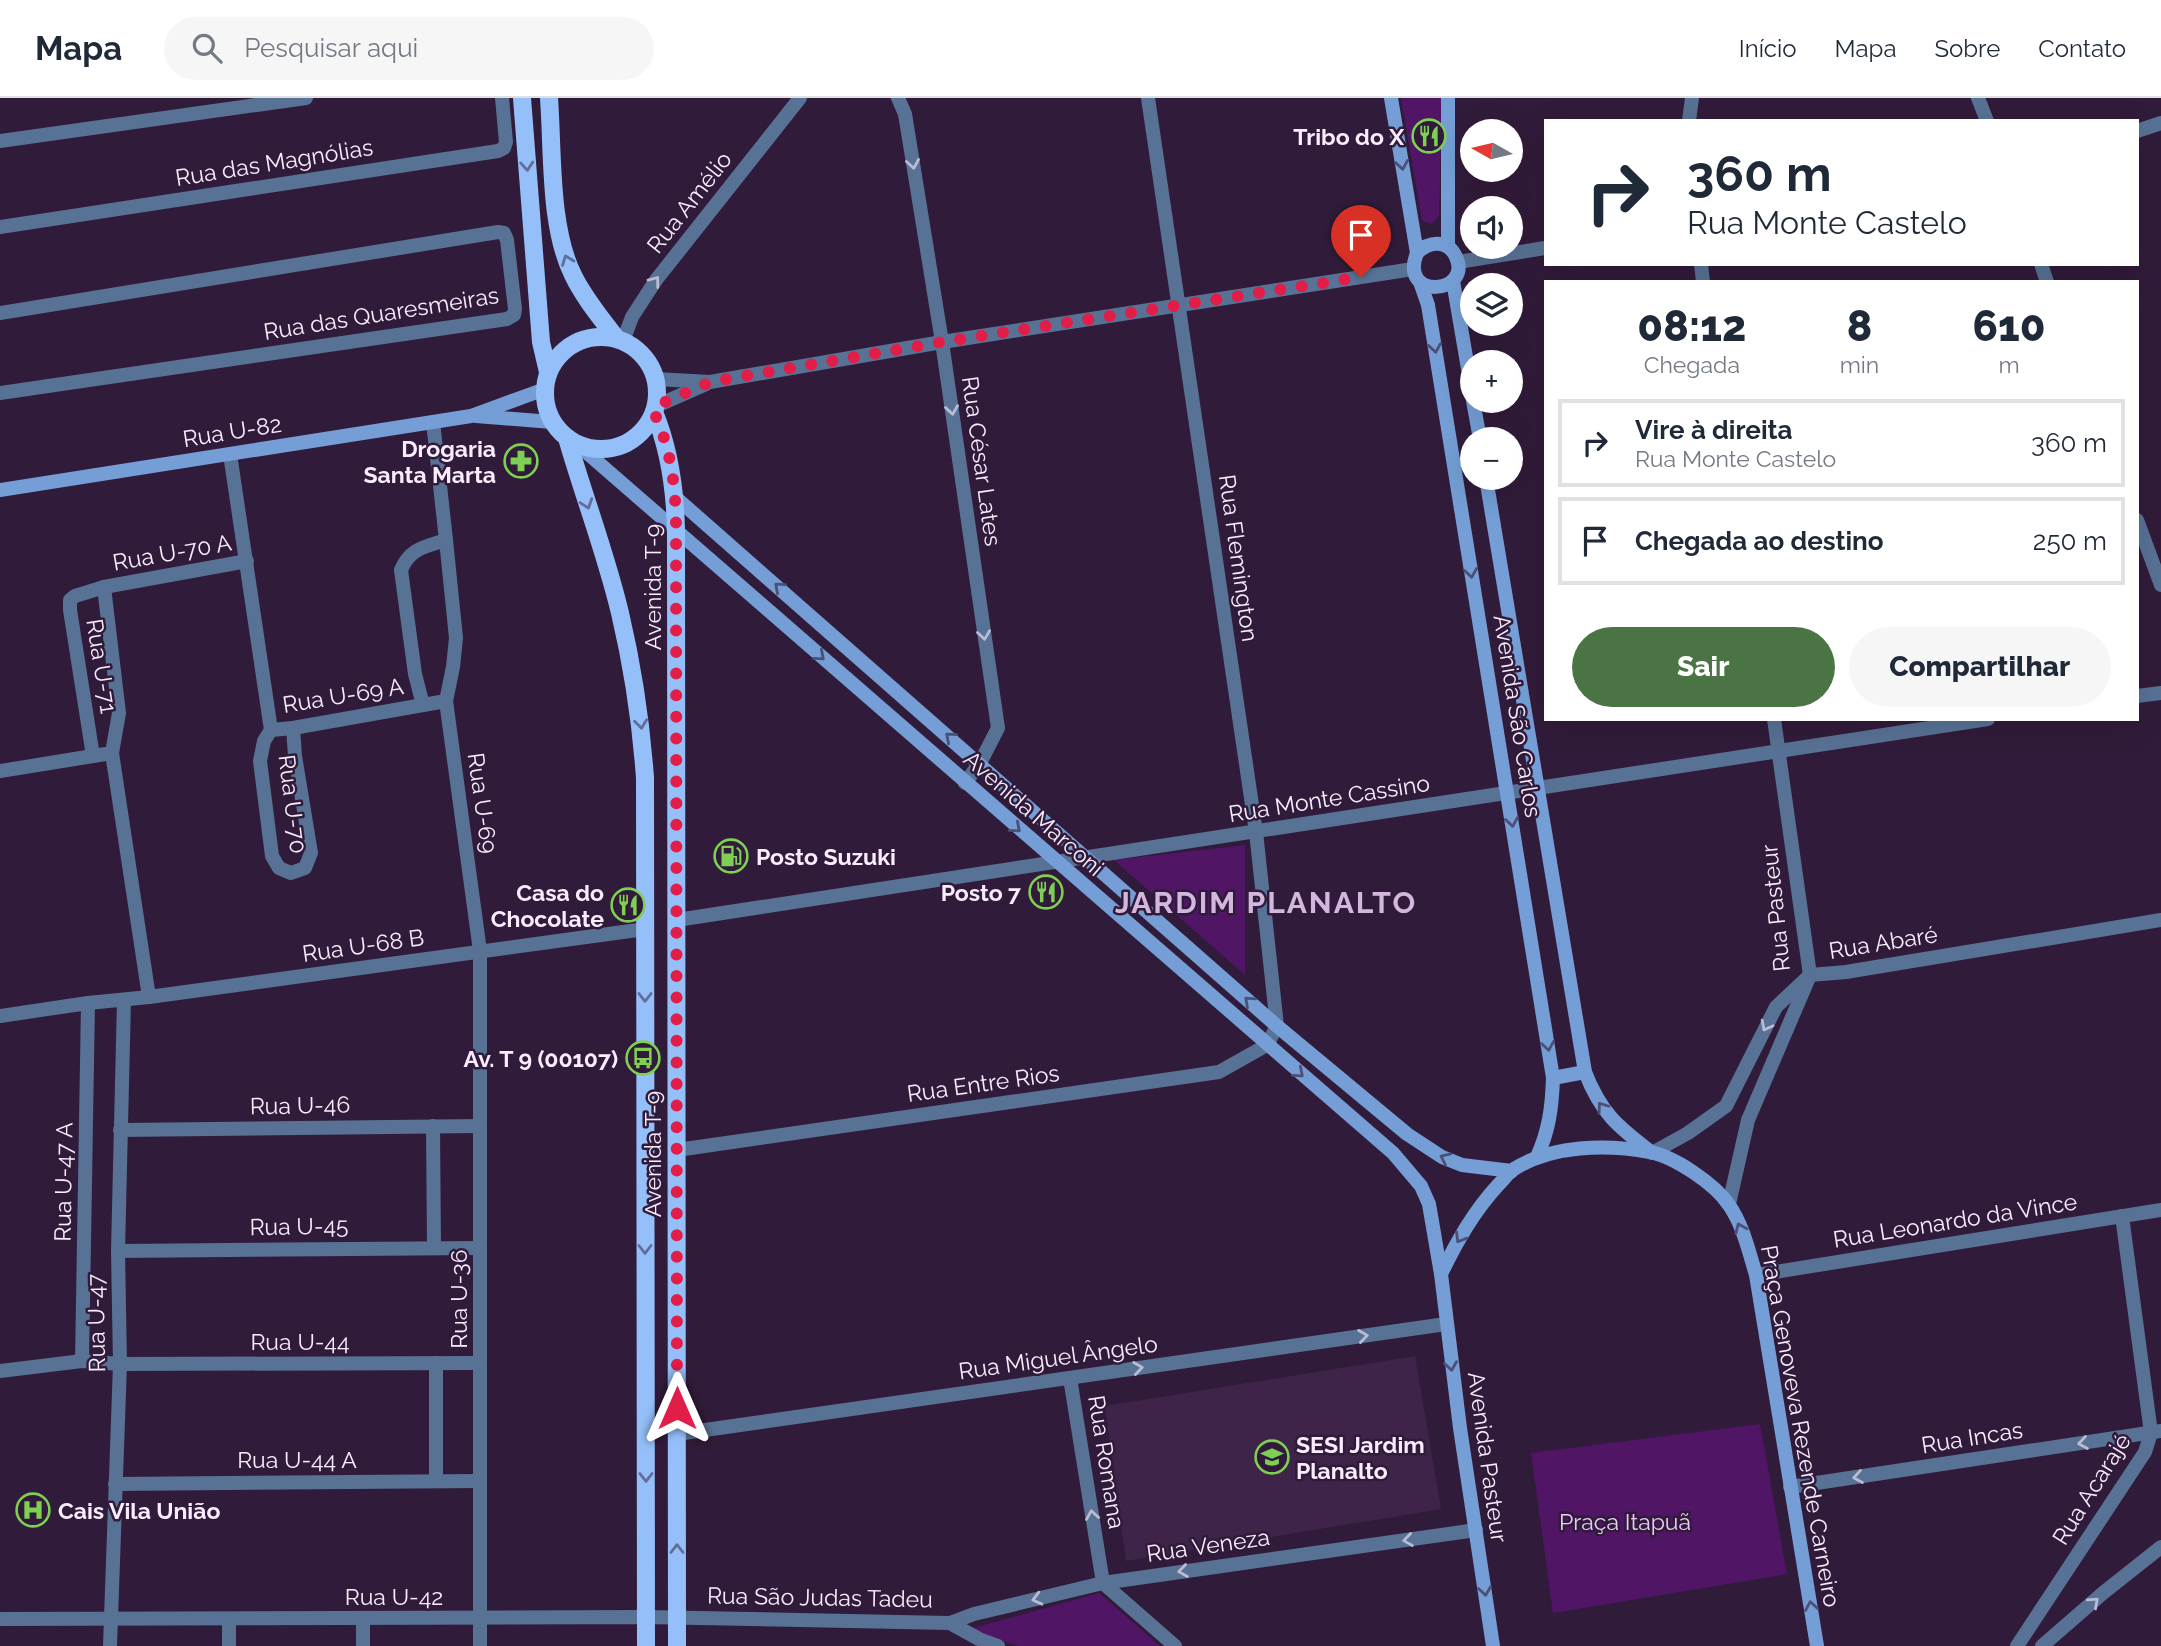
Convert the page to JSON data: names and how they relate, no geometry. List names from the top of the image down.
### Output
{
  "streets": {
    "main road": [
      "Rua U-82",
      "Avenida T-9",
      "Avenida São Carlos",
      "Avenida Marconi",
      "Praça Genoveva Rezende Carneiro",
      "Avenida Pasteur"
    ],
    "street": [
      "Rua das Magnólias",
      "Rua Amélio",
      "Rua das Quaresmeiras",
      "Rua César Lates",
      "Rua U-70 A",
      "Rua Flemington",
      "Rua U-71",
      "Rua U-69 A",
      "Rua Monte Cassino",
      "Rua U-69",
      "Rua U-70",
      "Rua Pasteur",
      "Rua Abaré",
      "Rua U-68 B",
      "Rua Entre Rios",
      "Rua U-46",
      "Rua U-47 A",
      "Rua Leonardo da Vince",
      "Rua U-45",
      "Rua U-36",
      "Rua U-47",
      "Rua U-44",
      "Rua Miguel Ângelo",
      "Rua Incas",
      "Rua U-44 A",
      "Rua Romana",
      "Rua Acarajé",
      "Rua Veneza",
      "Rua U-42",
      "Rua São Judas Tadeu"
    ]
  },
  "crossings": [
    ["Rua Amélio", "Rua U-82"],
    ["Rua Amélio", "Avenida T-9"],
    ["Rua Amélio", "Avenida Marconi"],
    ["Rua U-82", "Avenida T-9"],
    ["Rua U-82", "Rua U-69"],
    ["Rua U-82", "Rua U-70"],
    ["Rua U-82", "Avenida Marconi"],
    ["Rua César Lates", "Avenida Marconi"],
    ["Rua U-70 A", "Rua U-71"],
    ["Rua U-70 A", "Rua U-70"],
    ["Rua Flemington", "Rua Monte Cassino"],
    ["Rua Flemington", "Avenida Marconi"],
    ["Avenida T-9", "Rua Monte Cassino"],
    ["Avenida T-9", "Avenida Marconi"],
    ["Avenida T-9", "Rua U-68 B"],
    ["Avenida T-9", "Rua Entre Rios"],
    ["Avenida T-9", "Rua Miguel Ângelo"],
    ["Avenida T-9", "Rua U-42"],
    ["Avenida T-9", "Rua São Judas Tadeu"],
    ["Rua U-71", "Rua U-68 B"],
    ["Rua U-69 A", "Rua U-70"],
    ["Avenida São Carlos", "Rua Monte Cassino"],
    ["Avenida São Carlos", "Rua Pasteur"],
    ["Avenida São Carlos", "Praça Genoveva Rezende Carneiro"],
    ["Rua Monte Cassino", "Avenida Marconi"],
    ["Rua Monte Cassino", "Rua Pasteur"],
    ["Rua U-69", "Rua U-68 B"],
    ["Rua U-69", "Rua U-36"],
    ["Avenida Marconi", "Rua Entre Rios"],
    ["Avenida Marconi", "Praça Genoveva Rezende Carneiro"],
    ["Avenida Marconi", "Avenida Pasteur"],
    ["Rua Pasteur", "Rua Abaré"],
    ["Rua Pasteur", "Praça Genoveva Rezende Carneiro"],
    ["Rua Abaré", "Praça Genoveva Rezende Carneiro"],
    ["Rua U-68 B", "Rua U-47 A"],
    ["Rua U-68 B", "Rua U-36"],
    ["Rua U-68 B", "Rua U-47"],
    ["Rua U-46", "Rua U-36"],
    ["Rua U-46", "Rua U-47"],
    ["Rua U-47 A", "Rua U-44"],
    ["Rua Leonardo da Vince", "Praça Genoveva Rezende Carneiro"],
    ["Rua Leonardo da Vince", "Rua Acarajé"],
    ["Rua U-45", "Rua U-36"],
    ["Rua U-45", "Rua U-47"],
    ["Rua U-36", "Rua U-44"],
    ["Rua U-36", "Rua U-44 A"],
    ["Rua U-36", "Rua U-42"],
    ["Rua U-47", "Rua U-44"],
    ["Rua U-47", "Rua U-44 A"],
    ["Rua U-47", "Rua U-42"],
    ["Rua Miguel Ângelo", "Avenida Pasteur"],
    ["Rua Miguel Ângelo", "Rua Romana"],
    ["Praça Genoveva Rezende Carneiro", "Rua Incas"],
    ["Praça Genoveva Rezende Carneiro", "Avenida Pasteur"],
    ["Rua Incas", "Rua Acarajé"],
    ["Avenida Pasteur", "Rua Veneza"],
    ["Rua Romana", "Rua Veneza"],
    ["Rua Veneza", "Rua São Judas Tadeu"],
    ["Rua U-42", "Rua São Judas Tadeu"]
  ],
  "one_way": [
    "Rua Amélio",
    "Rua César Lates",
    "Rua Miguel Ângelo",
    "Rua Incas",
    "Avenida Pasteur",
    "Rua Romana",
    "Rua Veneza"
  ],
  "districts": ["JARDIM PLANALTO"],
  "parks": ["Praça Itapuã"],
  "places": {
    "restaurant": ["Tribo do X", "Posto 7", "Casa do Chocolate"],
    "pharmacy": ["Drogaria Santa Marta"],
    "fuel station": ["Posto Suzuki"],
    "bus stop": ["Av. T 9 (00107)"],
    "school or university": ["SESI Jardim Planalto"],
    "hospital": ["Cais Vila União"]
  },
  "north": "left",
  "page": {
    "header": "Mapa",
    "search": "Pesquisar aqui",
    "nav": [
      "Início",
      "Mapa",
      "Sobre",
      "Contato"
    ],
    "map_buttons": ["+", "−"],
    "turn": ["360 m", "Rua Monte Castelo"],
    "eta": [
      "08:12",
      "Chegada",
      "8",
      "min",
      "610",
      "m"
    ],
    "list": [
      {
        "name": "Vire à direita",
        "note": "Rua Monte Castelo",
        "value": "360 m"
      },
      {
        "name": "Chegada ao destino",
        "value": "250 m"
      }
    ],
    "buttons": ["Sair", "Compartilhar"]
  }
}
